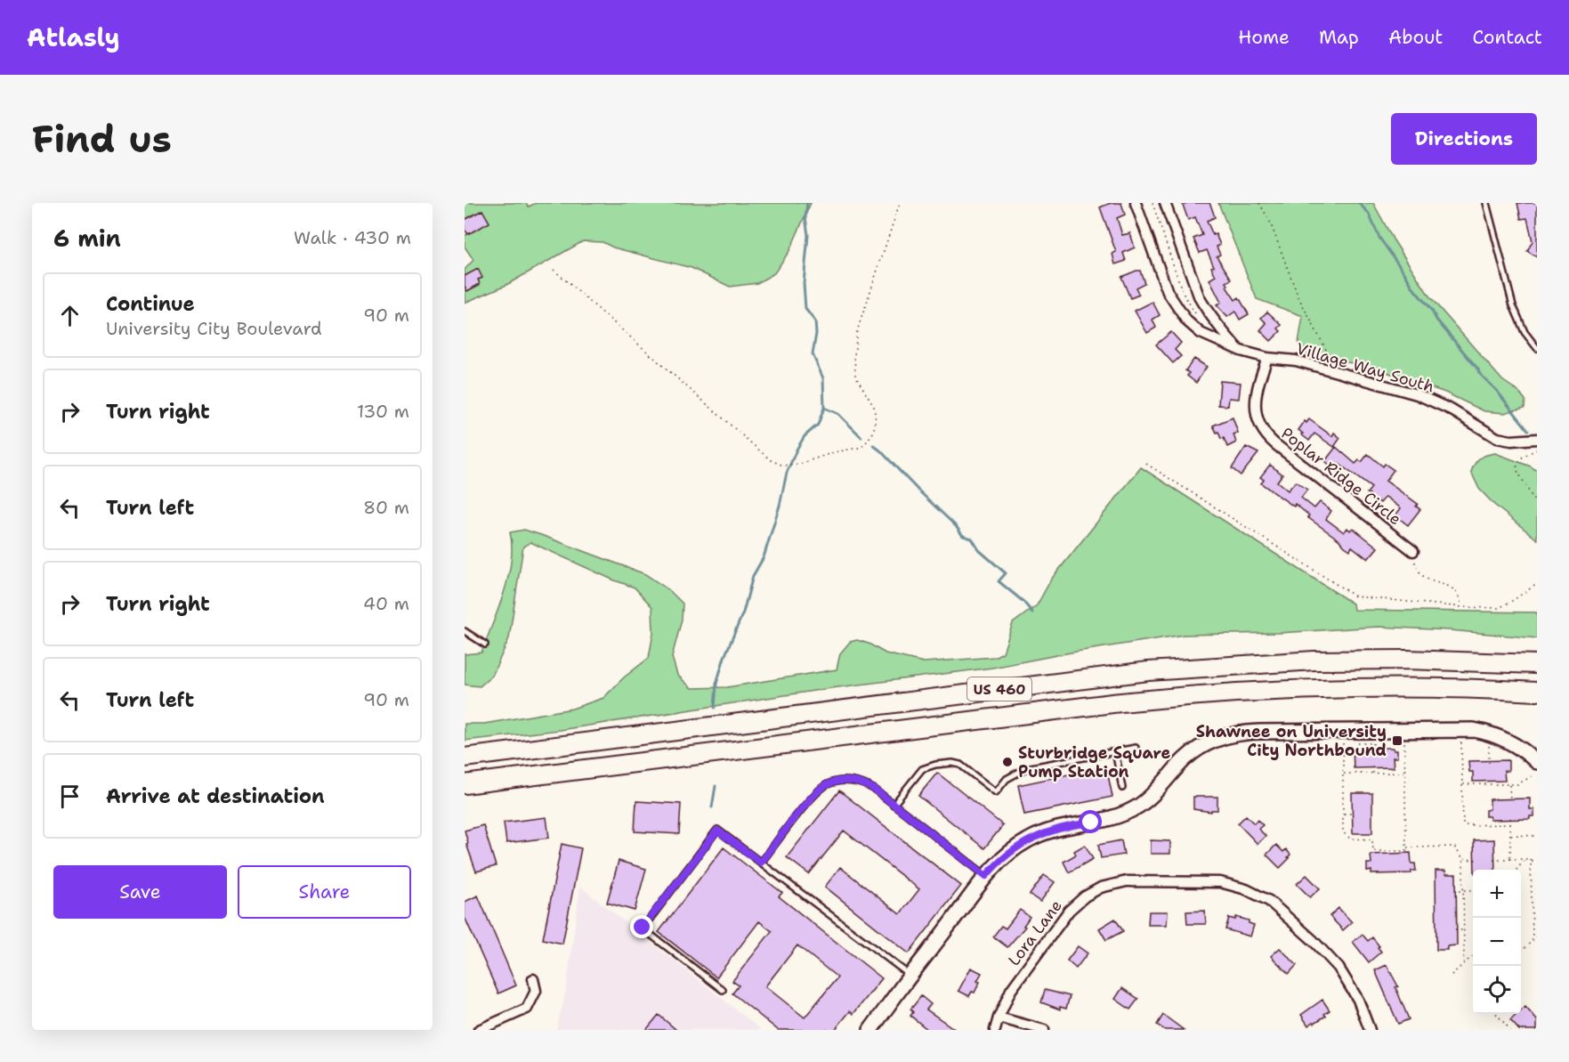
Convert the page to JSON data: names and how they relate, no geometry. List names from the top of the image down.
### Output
{
  "streets": {
    "highway": ["US 460"],
    "street": ["Village Way South", "Poplar Ridge Circle", "Lora Lane"]
  },
  "crossings": [
    ["Village Way South", "Poplar Ridge Circle"]
  ],
  "places": {
    "transit": ["Shawnee on University City Northbound"],
    "other": ["Sturbridge Square Pump Station"]
  },
  "page": {
    "header": "Atlasly",
    "nav": [
      "Home",
      "Map",
      "About",
      "Contact"
    ],
    "buttons": [
      "Directions",
      ["Save", "Share"]
    ],
    "title": "Find us",
    "heading": ["6 min", "Walk · 430 m"],
    "list": [
      ["Continue", "University City Boulevard", "90 m"],
      ["Turn right", "130 m"],
      ["Turn left", "80 m"],
      ["Turn right", "40 m"],
      ["Turn left", "90 m"],
      "Arrive at destination"
    ],
    "map_buttons": ["+", "−"]
  }
}
